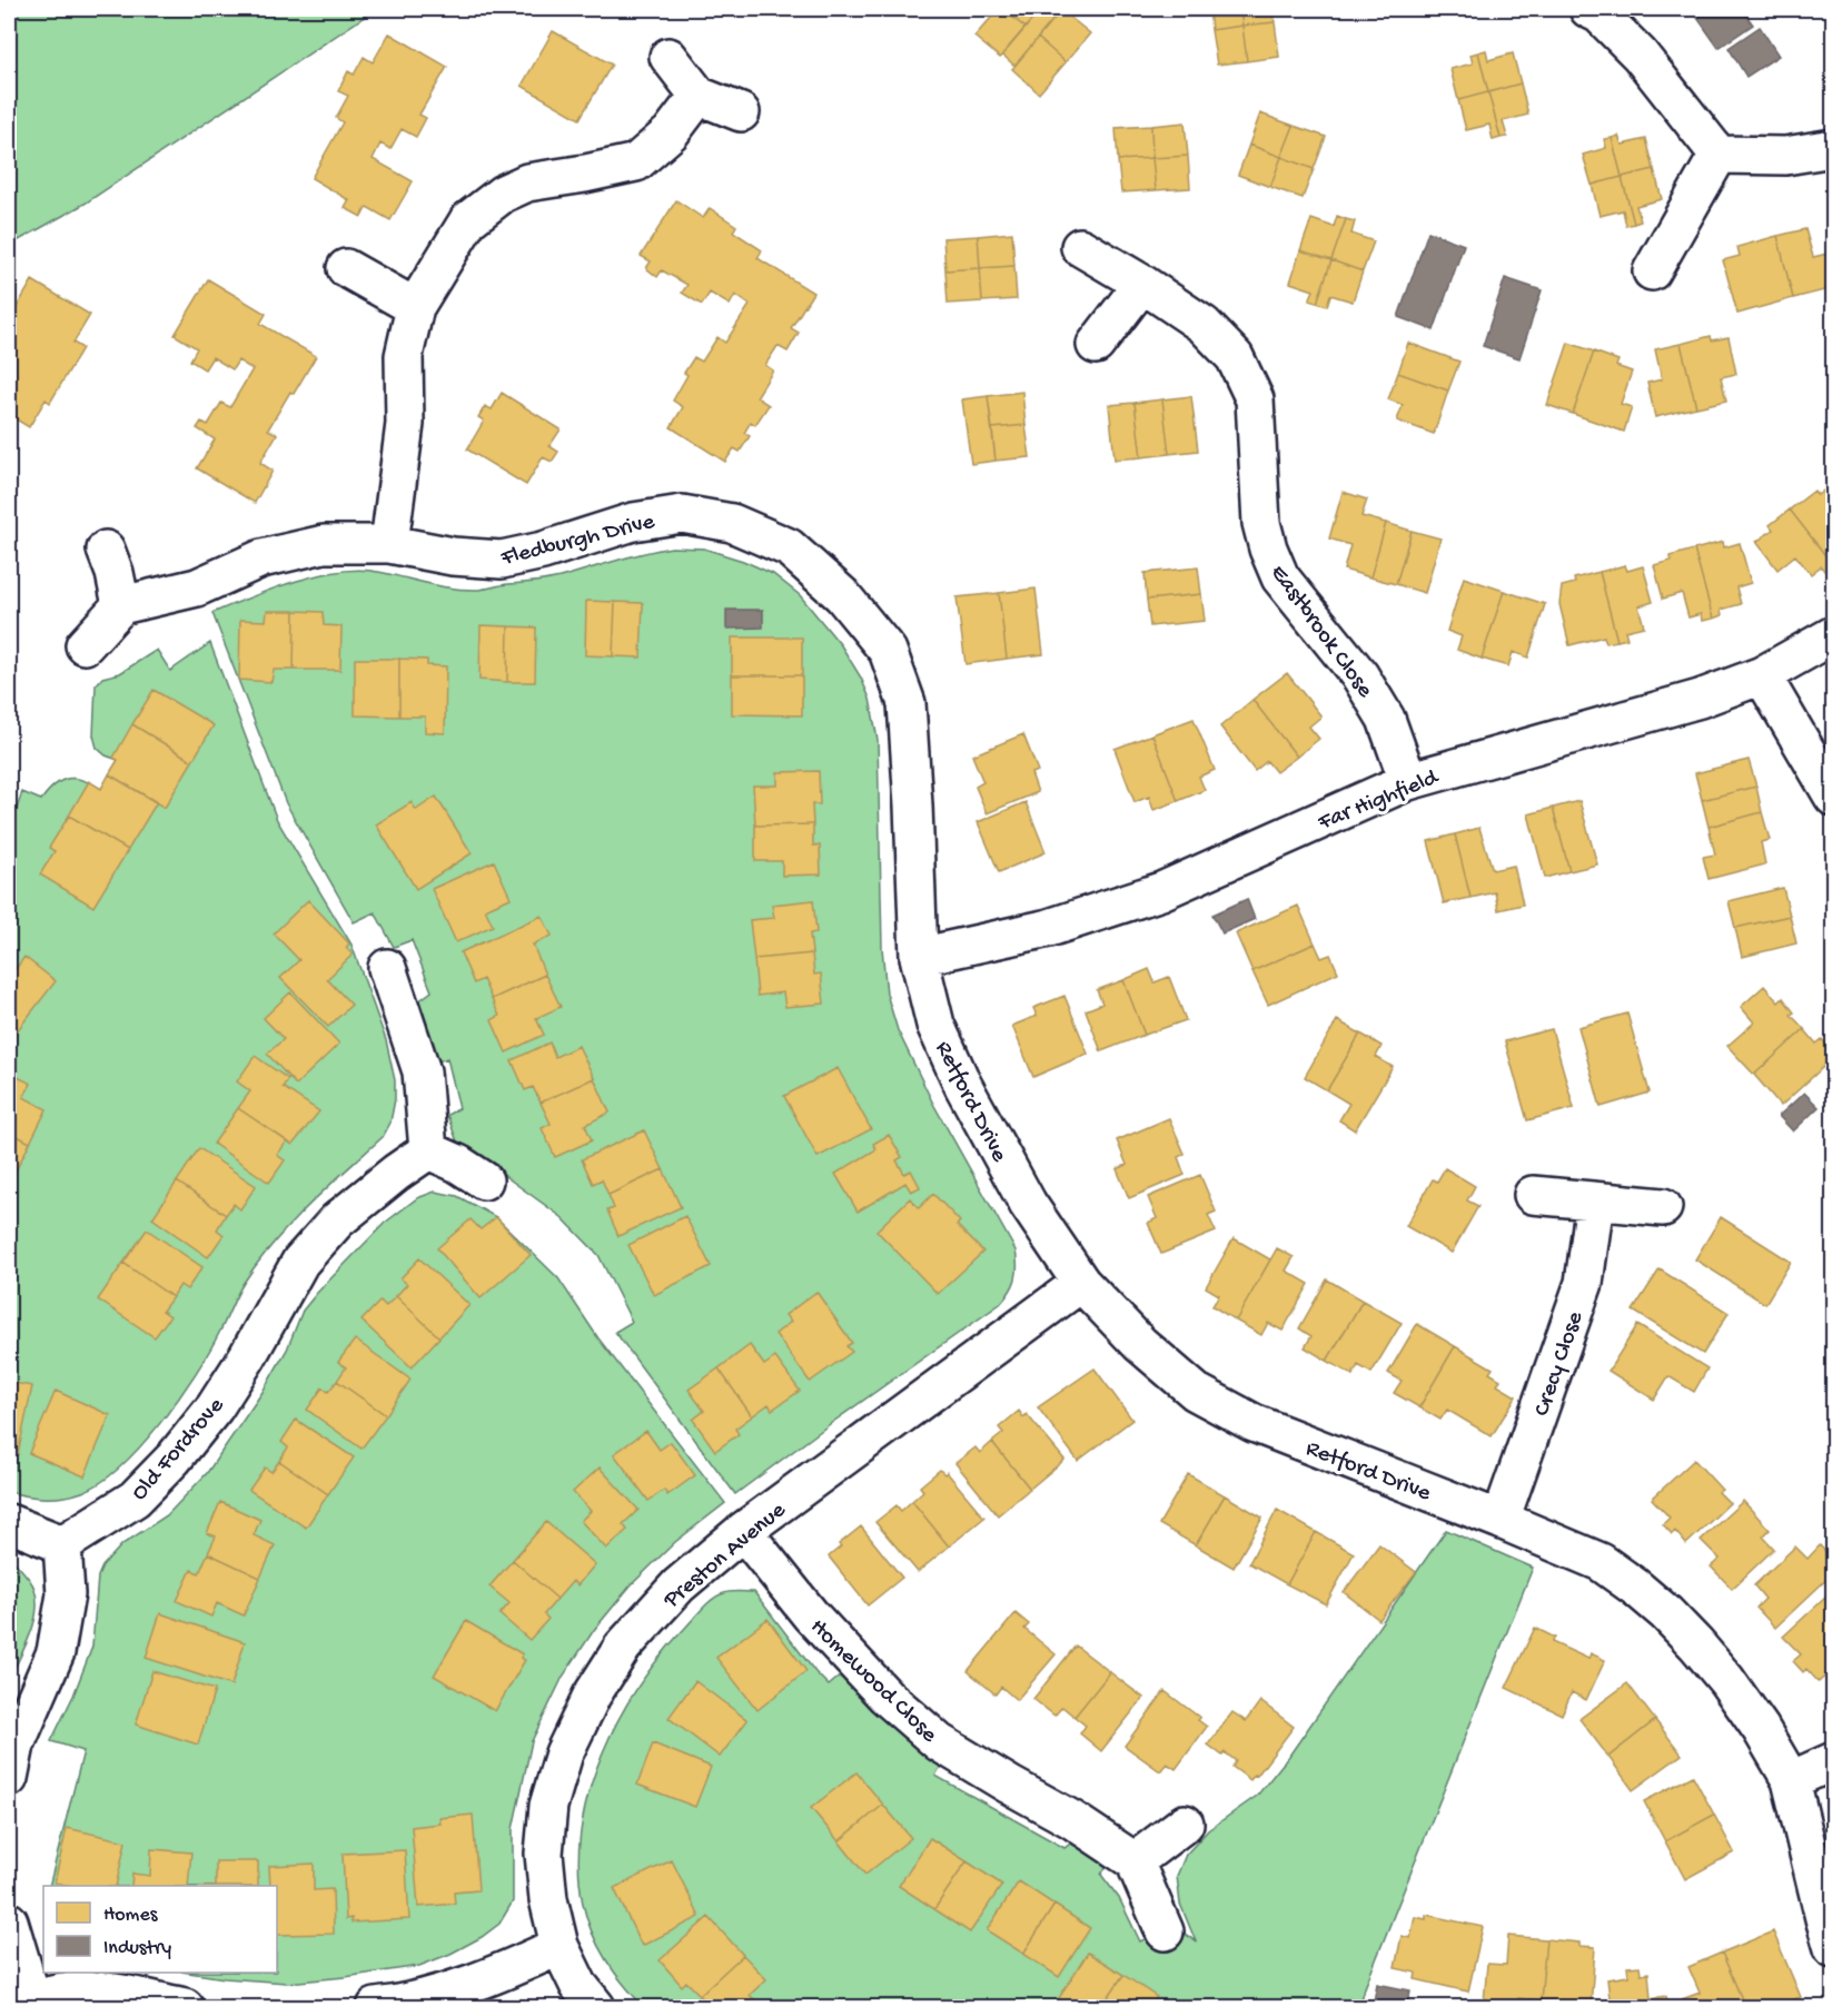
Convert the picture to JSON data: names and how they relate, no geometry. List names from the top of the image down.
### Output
{
  "streets": {
    "street": [
      "Fledburgh Drive",
      "Eastbrook Close",
      "Far Highfield",
      "Retford Drive",
      "Crecy Close",
      "Old Fordrove",
      "Preston Avenue",
      "Homewood Close"
    ]
  },
  "crossings": [
    ["Fledburgh Drive", "Far Highfield"],
    ["Fledburgh Drive", "Retford Drive"],
    ["Eastbrook Close", "Far Highfield"],
    ["Far Highfield", "Retford Drive"],
    ["Retford Drive", "Crecy Close"],
    ["Retford Drive", "Preston Avenue"],
    ["Preston Avenue", "Homewood Close"]
  ],
  "legend": ["Homes", "Industry"]
}
